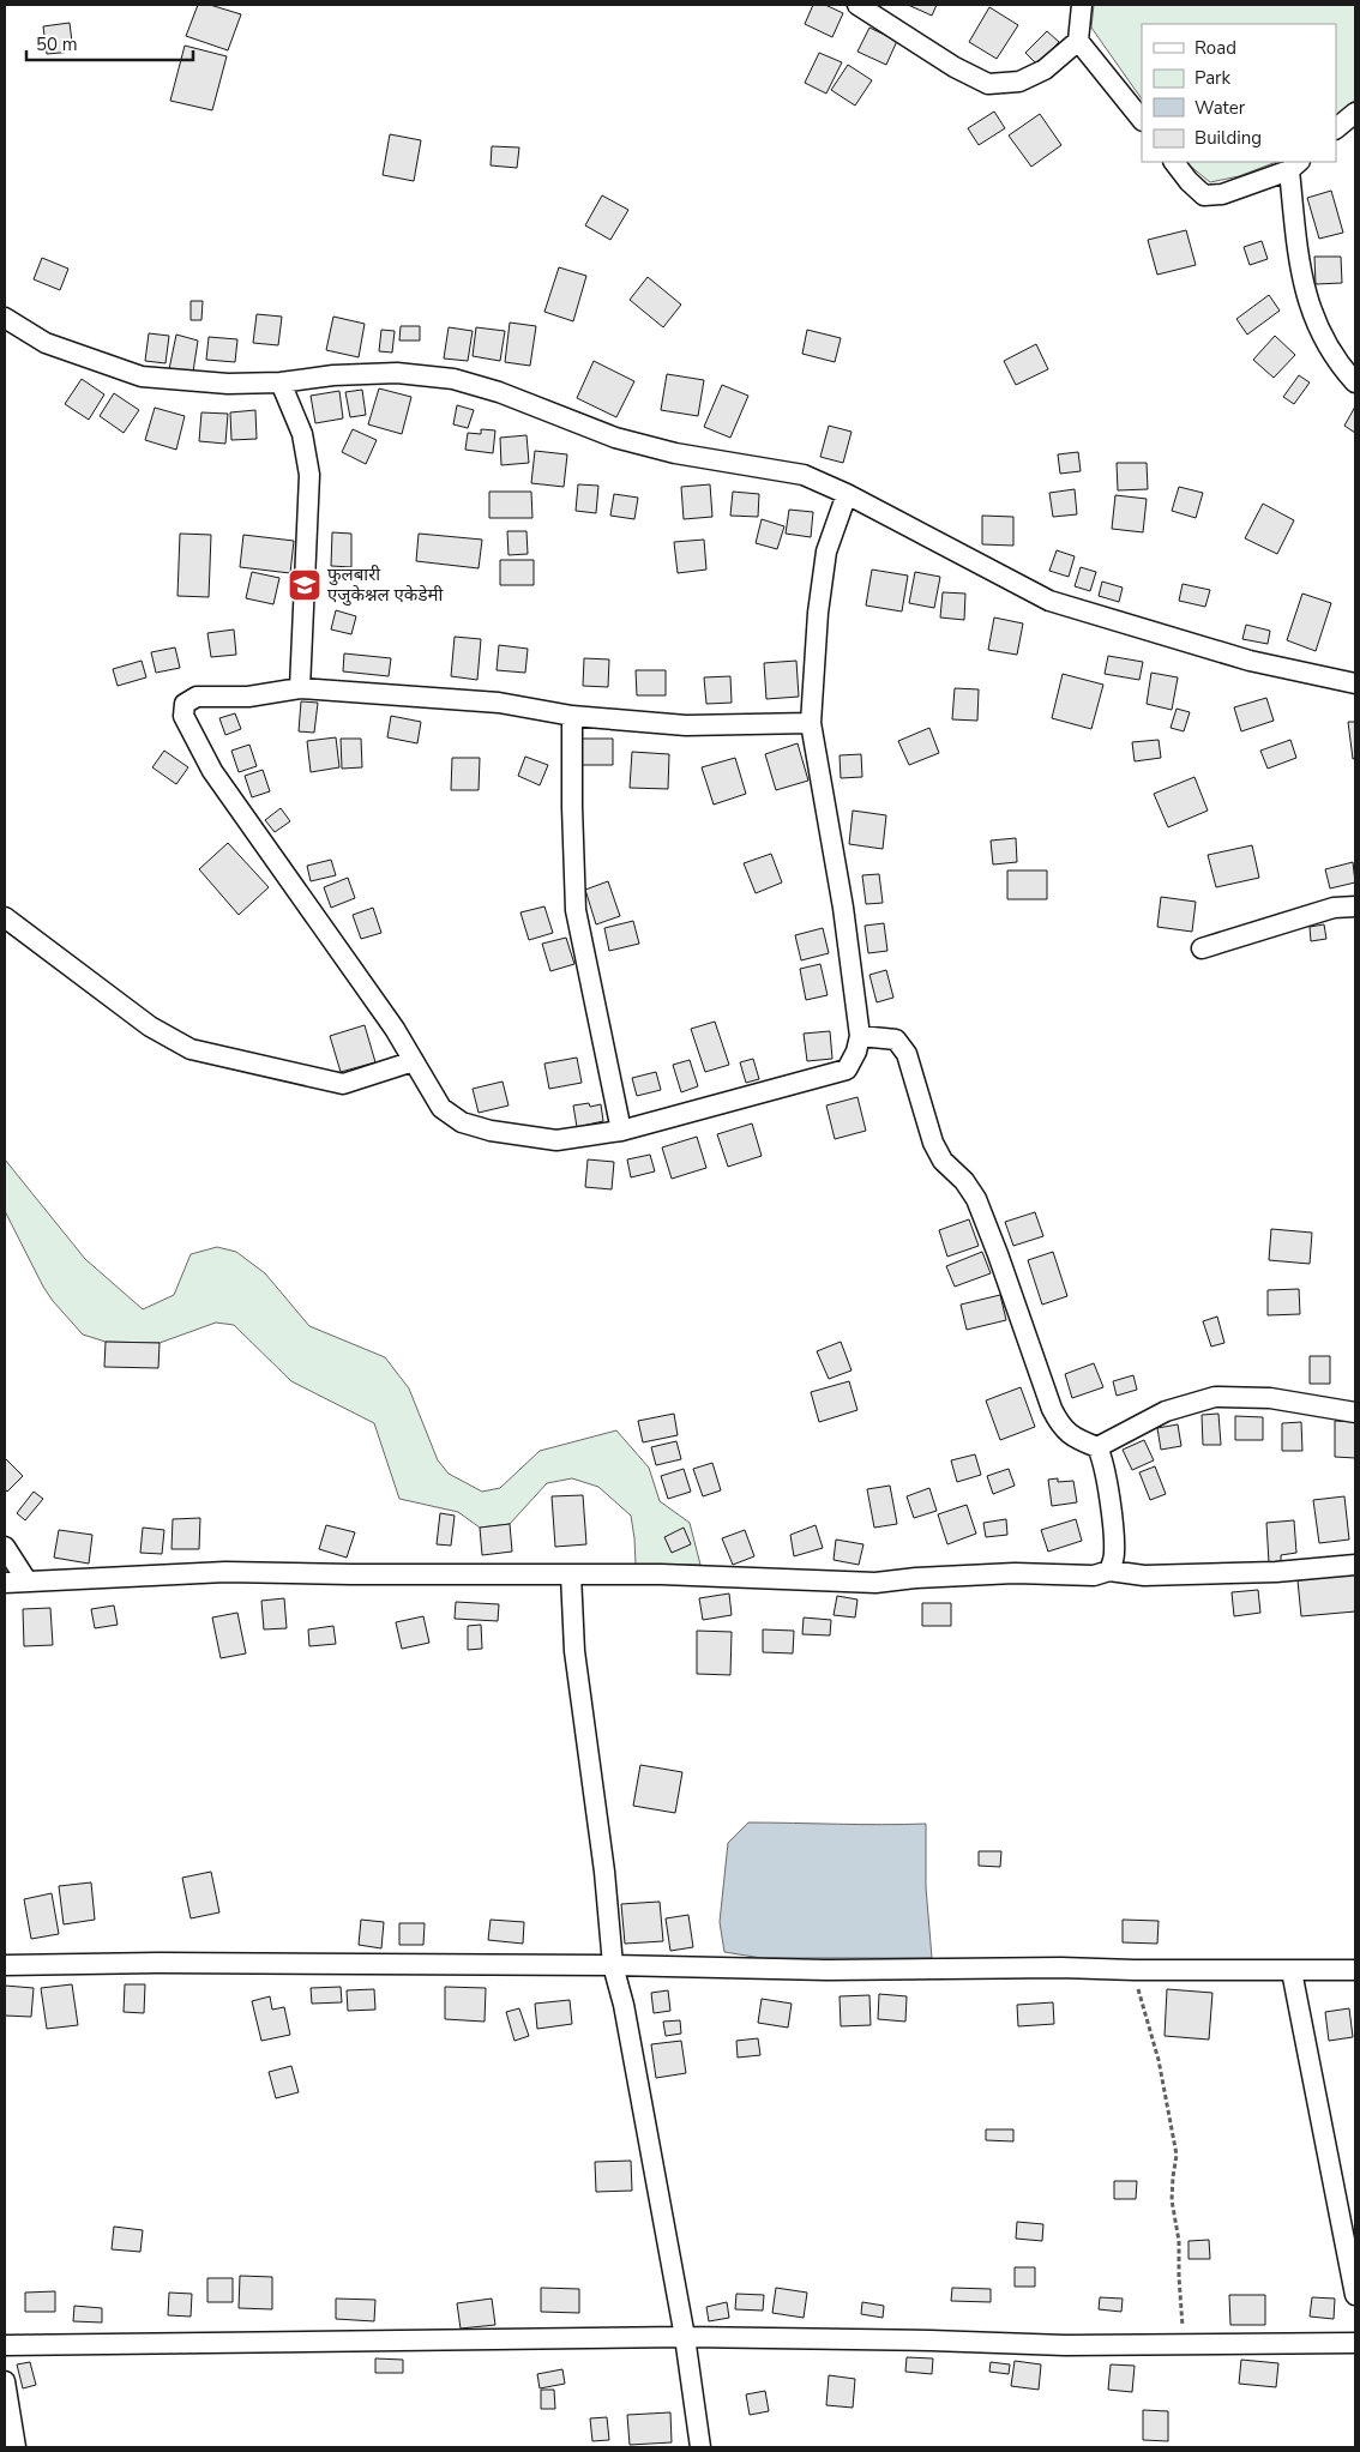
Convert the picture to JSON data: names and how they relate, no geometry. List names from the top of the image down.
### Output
{
  "places": {
    "school or university": ["फुलबारी एजुकेश्नल एकेडेमी"]
  },
  "legend": [
    "Road",
    "Park",
    "Water",
    "Building"
  ],
  "scale_bar": "50 m"
}
